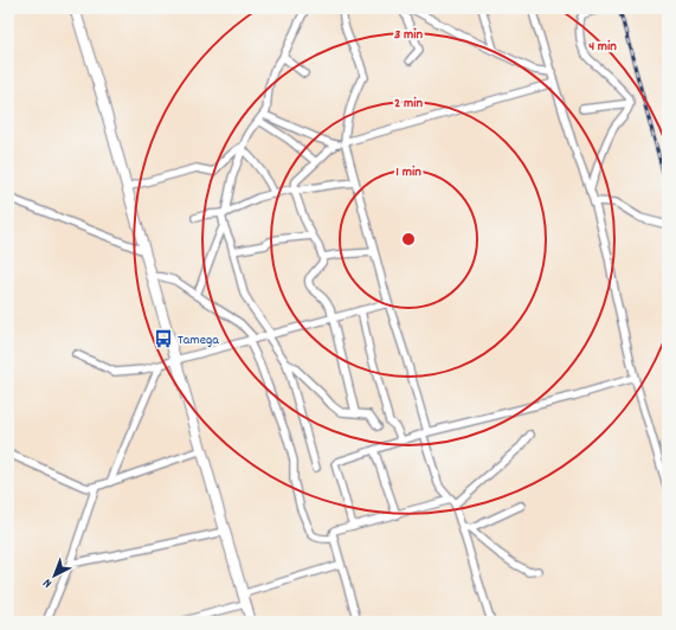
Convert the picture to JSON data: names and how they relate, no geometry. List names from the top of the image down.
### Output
{
  "places": {
    "bus stop": ["Tamega"]
  },
  "north": "bottom left",
  "rings": [
    "3 min",
    "4 min",
    "2 min",
    "1 min"
  ]
}
